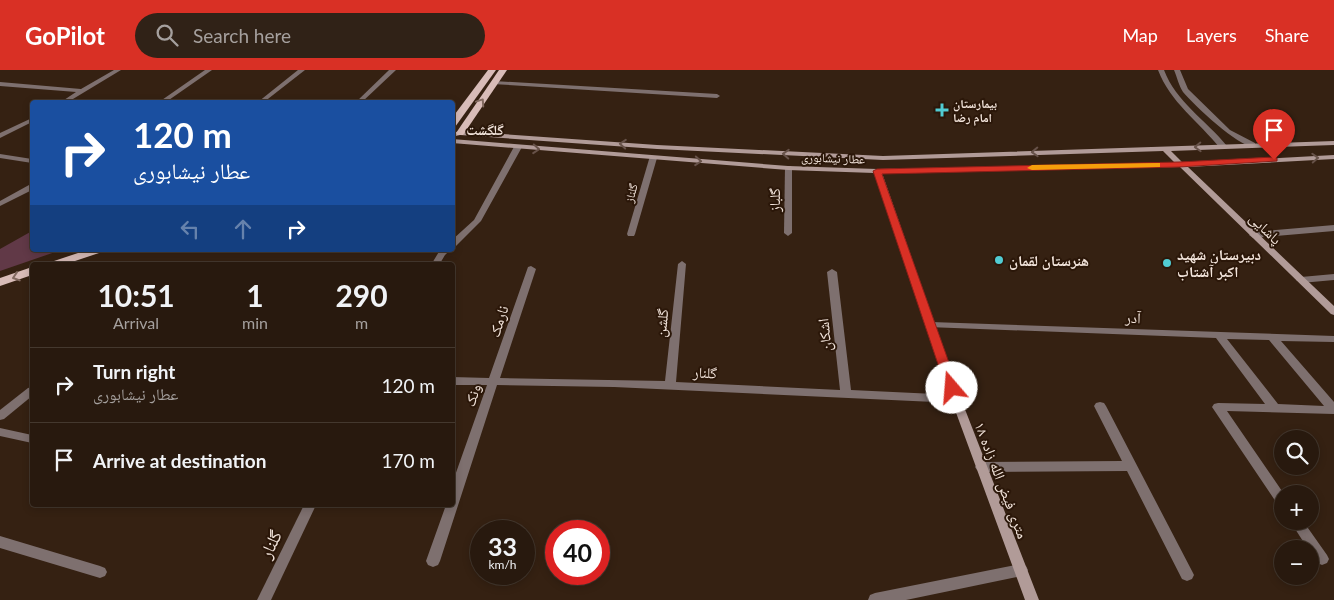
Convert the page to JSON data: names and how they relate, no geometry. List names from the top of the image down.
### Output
{
  "streets": {
    "main road": ["عطار نیشابوری", "پاشایی", "۱۸ متری فیض الله زاده"],
    "street": [
      "گلناز",
      "گلباز",
      "آدر",
      "نارمک",
      "گلشن",
      "اشکان",
      "گلنار",
      "ونک"
    ]
  },
  "crossings": [
    ["عطار نیشابوری", "گلناز"],
    ["عطار نیشابوری", "گلباز"],
    ["عطار نیشابوری", "پاشایی"],
    ["عطار نیشابوری", "۱۸ متری فیض الله زاده"],
    ["آدر", "۱۸ متری فیض الله زاده"],
    ["نارمک", "گلنار"],
    ["نارمک", "ونک"],
    ["گلشن", "گلنار"],
    ["اشکان", "گلنار"],
    ["گلنار", "ونک"],
    ["گلنار", "۱۸ متری فیض الله زاده"]
  ],
  "districts": ["گلگشت"],
  "places": {
    "health": ["بیمارستان امام رضا"],
    "other": ["هنرستان لقمان", "دبیرستان شهید اکبر آشتاب"]
  },
  "page": {
    "header": "GoPilot",
    "search": "Search here",
    "nav": ["Map", "Layers", "Share"],
    "turn": ["120 m", "عطار نیشابوری"],
    "eta": [
      "10:51",
      "Arrival",
      "1",
      "min",
      "290",
      "m"
    ],
    "list": [
      {
        "name": "Turn right",
        "note": "عطار نیشابوری",
        "value": "120 m"
      },
      {
        "name": "Arrive at destination",
        "value": "170 m"
      }
    ],
    "map_buttons": ["+", "−"],
    "speed": "33 km/h",
    "limit": "40"
  }
}
